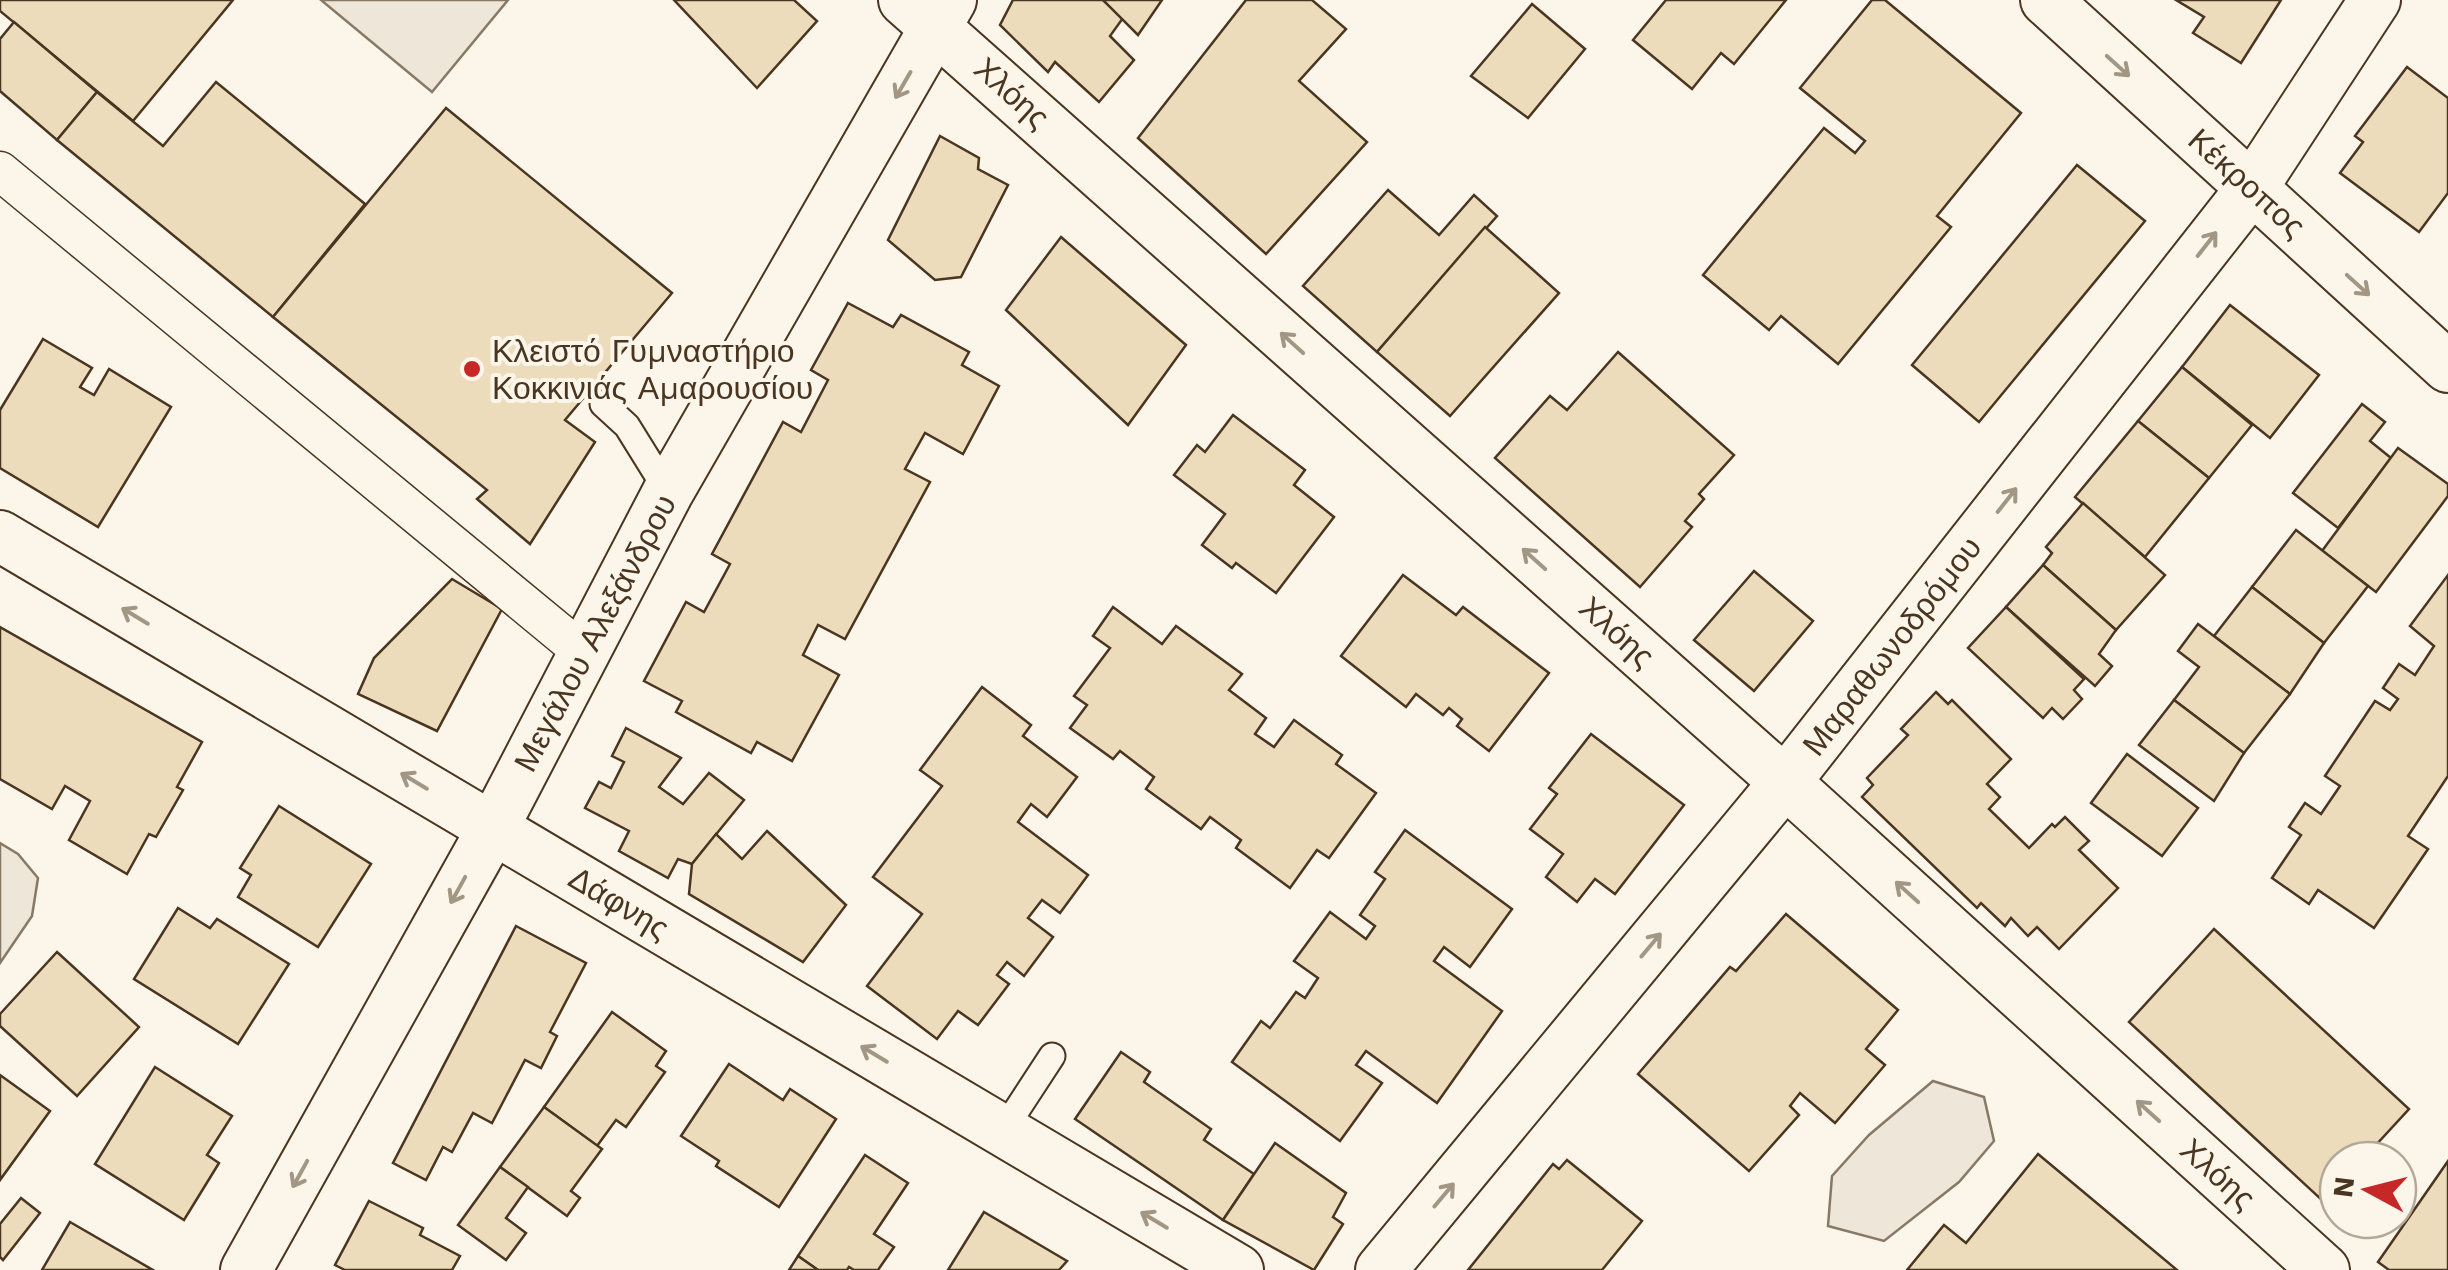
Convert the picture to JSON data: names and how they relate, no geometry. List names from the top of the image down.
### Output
{
  "streets": {
    "street": [
      "Χλόης",
      "Κέκροπος",
      "Μεγάλου Αλεξάνδρου",
      "Μαραθωνοδρόμου",
      "Δάφνης"
    ]
  },
  "crossings": [
    ["Χλόης", "Μεγάλου Αλεξάνδρου"],
    ["Χλόης", "Μαραθωνοδρόμου"],
    ["Κέκροπος", "Μαραθωνοδρόμου"],
    ["Μεγάλου Αλεξάνδρου", "Δάφνης"]
  ],
  "one_way": [
    "Χλόης",
    "Κέκροπος",
    "Μεγάλου Αλεξάνδρου",
    "Μαραθωνοδρόμου"
  ],
  "places": ["Κλειστό Γυμναστήριο Κοκκινιάς Αμαρουσίου"],
  "north": "left"
}
